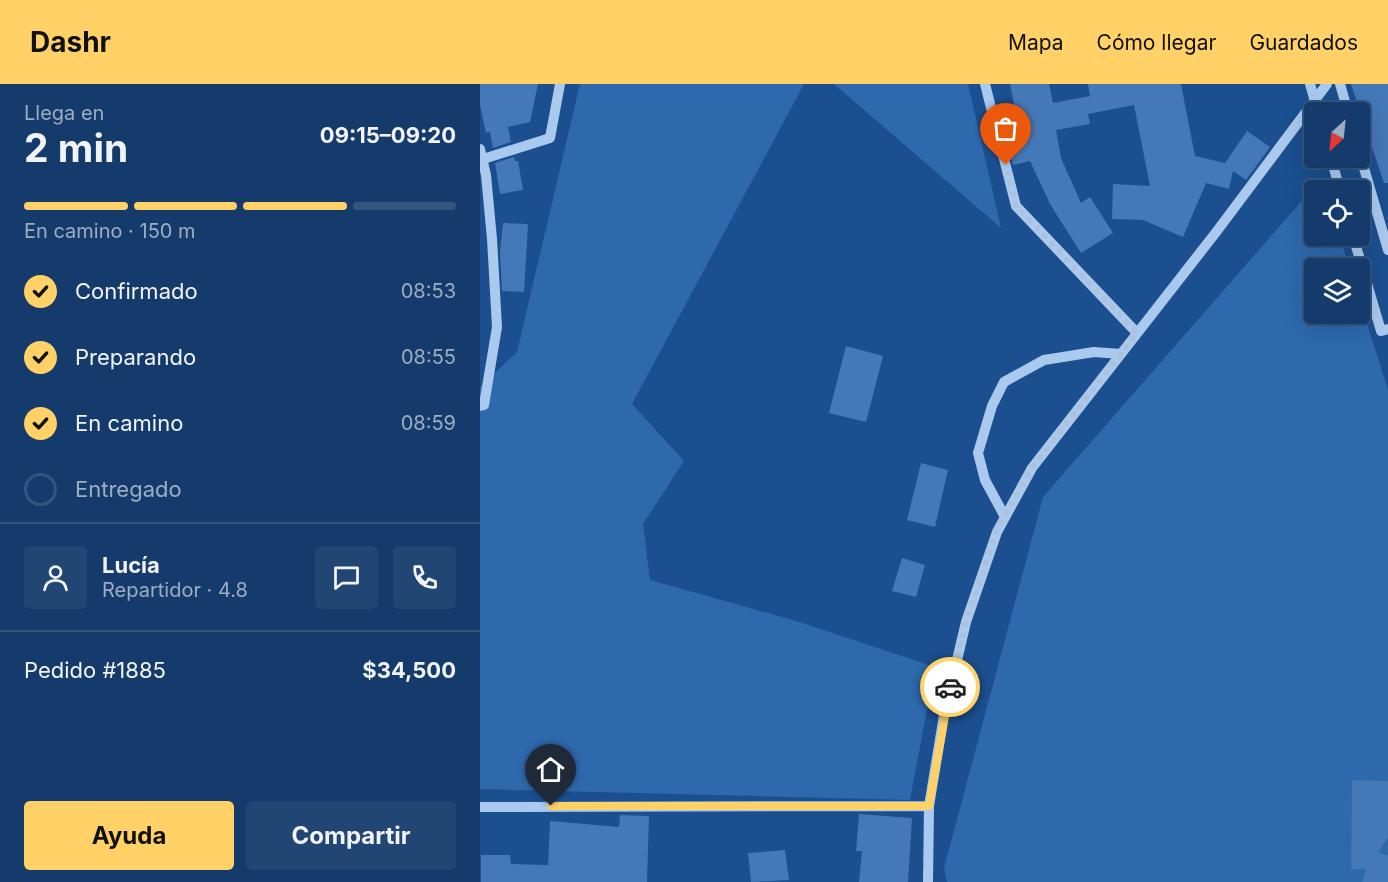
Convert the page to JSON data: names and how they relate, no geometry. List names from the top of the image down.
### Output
{
  "north": "bottom left",
  "page": {
    "header": "Dashr",
    "nav": ["Mapa", "Cómo llegar", "Guardados"],
    "heading": ["2 min", "Llega en", "09:15–09:20"],
    "panel": [
      "Lucía",
      "Repartidor · 4.8",
      "Pedido #1885",
      "$34,500"
    ],
    "bar": "En camino · 150 m",
    "list": [
      ["Confirmado", "08:53"],
      ["Preparando", "08:55"],
      ["En camino", "08:59"],
      "Entregado"
    ],
    "buttons": ["Ayuda", "Compartir"]
  }
}
